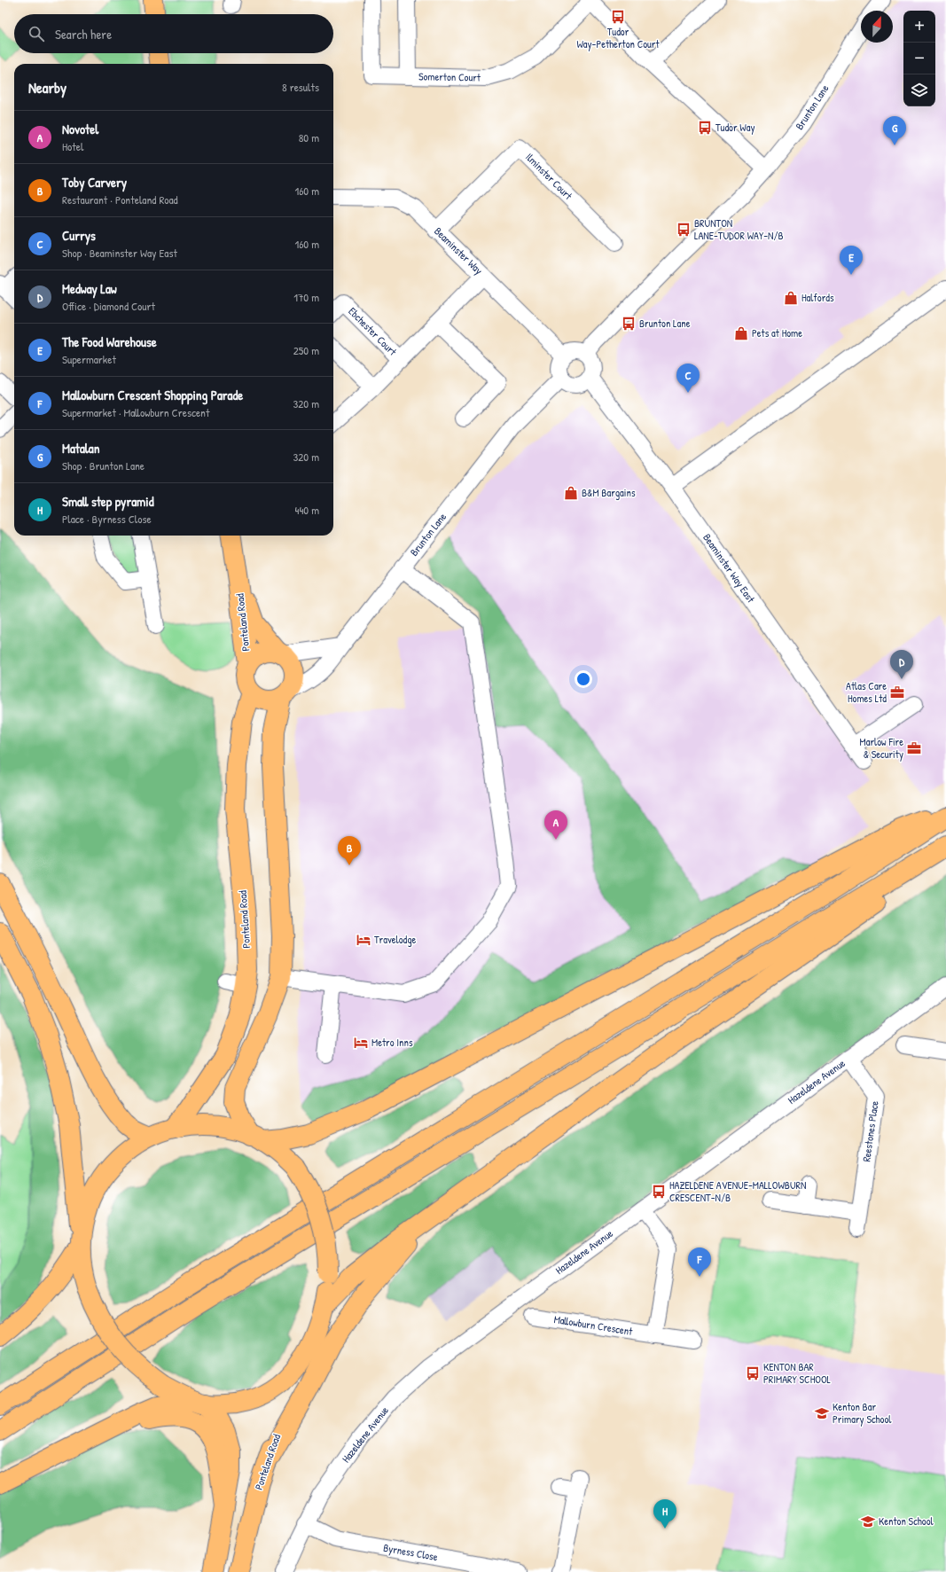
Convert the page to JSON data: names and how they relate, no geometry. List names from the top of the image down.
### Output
{
  "streets": {
    "main road": ["Ponteland Road"],
    "street": [
      "Somerton Court",
      "Brunton Lane",
      "Ilminster Court",
      "Beaminster Way",
      "Ebchester Court",
      "Beaminster Way East",
      "Hazeldene Avenue",
      "Reestones Place",
      "Mallowburn Crescent",
      "Byrness Close"
    ]
  },
  "crossings": [
    ["Brunton Lane", "Beaminster Way"],
    ["Brunton Lane", "Beaminster Way East"],
    ["Brunton Lane", "Ponteland Road"],
    ["Ilminster Court", "Beaminster Way"],
    ["Beaminster Way", "Ebchester Court"],
    ["Beaminster Way", "Beaminster Way East"],
    ["Hazeldene Avenue", "Reestones Place"],
    ["Hazeldene Avenue", "Byrness Close"]
  ],
  "places": {
    "bus stop": [
      "Tudor Way-Petherton Court",
      "Tudor Way",
      "BRUNTON LANE-TUDOR WAY-N/B",
      "Brunton Lane",
      "HAZELDENE AVENUE-MALLOWBURN CRESCENT-N/B",
      "KENTON BAR PRIMARY SCHOOL"
    ],
    "shop": ["Halfords", "Pets at Home", "B&M Bargains"],
    "office": ["Atlas Care Homes Ltd", "Marlow Fire & Security"],
    "hotel": ["Travelodge", "Metro Inns"],
    "school or university": ["Kenton Bar Primary School", "Kenton School"]
  },
  "north": "top",
  "page": {
    "map_buttons": ["+", "−"],
    "search": "Search here",
    "heading": ["Nearby", "8 results"],
    "list": [
      {
        "mark": "A",
        "name": "Novotel",
        "note": "Hotel",
        "value": "80 m"
      },
      {
        "mark": "B",
        "name": "Toby Carvery",
        "note": "Restaurant · Ponteland Road",
        "value": "160 m"
      },
      {
        "mark": "C",
        "name": "Currys",
        "note": "Shop · Beaminster Way East",
        "value": "160 m"
      },
      {
        "mark": "D",
        "name": "Medway Law",
        "note": "Office · Diamond Court",
        "value": "170 m"
      },
      {
        "mark": "E",
        "name": "The Food Warehouse",
        "note": "Supermarket",
        "value": "250 m"
      },
      {
        "mark": "F",
        "name": "Mallowburn Crescent Shopping Parade",
        "note": "Supermarket · Mallowburn Crescent",
        "value": "320 m"
      },
      {
        "mark": "G",
        "name": "Matalan",
        "note": "Shop · Brunton Lane",
        "value": "320 m"
      },
      {
        "mark": "H",
        "name": "Small step pyramid",
        "note": "Place · Byrness Close",
        "value": "440 m"
      }
    ],
    "pins": [
      "G",
      "E",
      "C",
      "D",
      "A",
      "B",
      "F",
      "H"
    ]
  }
}
